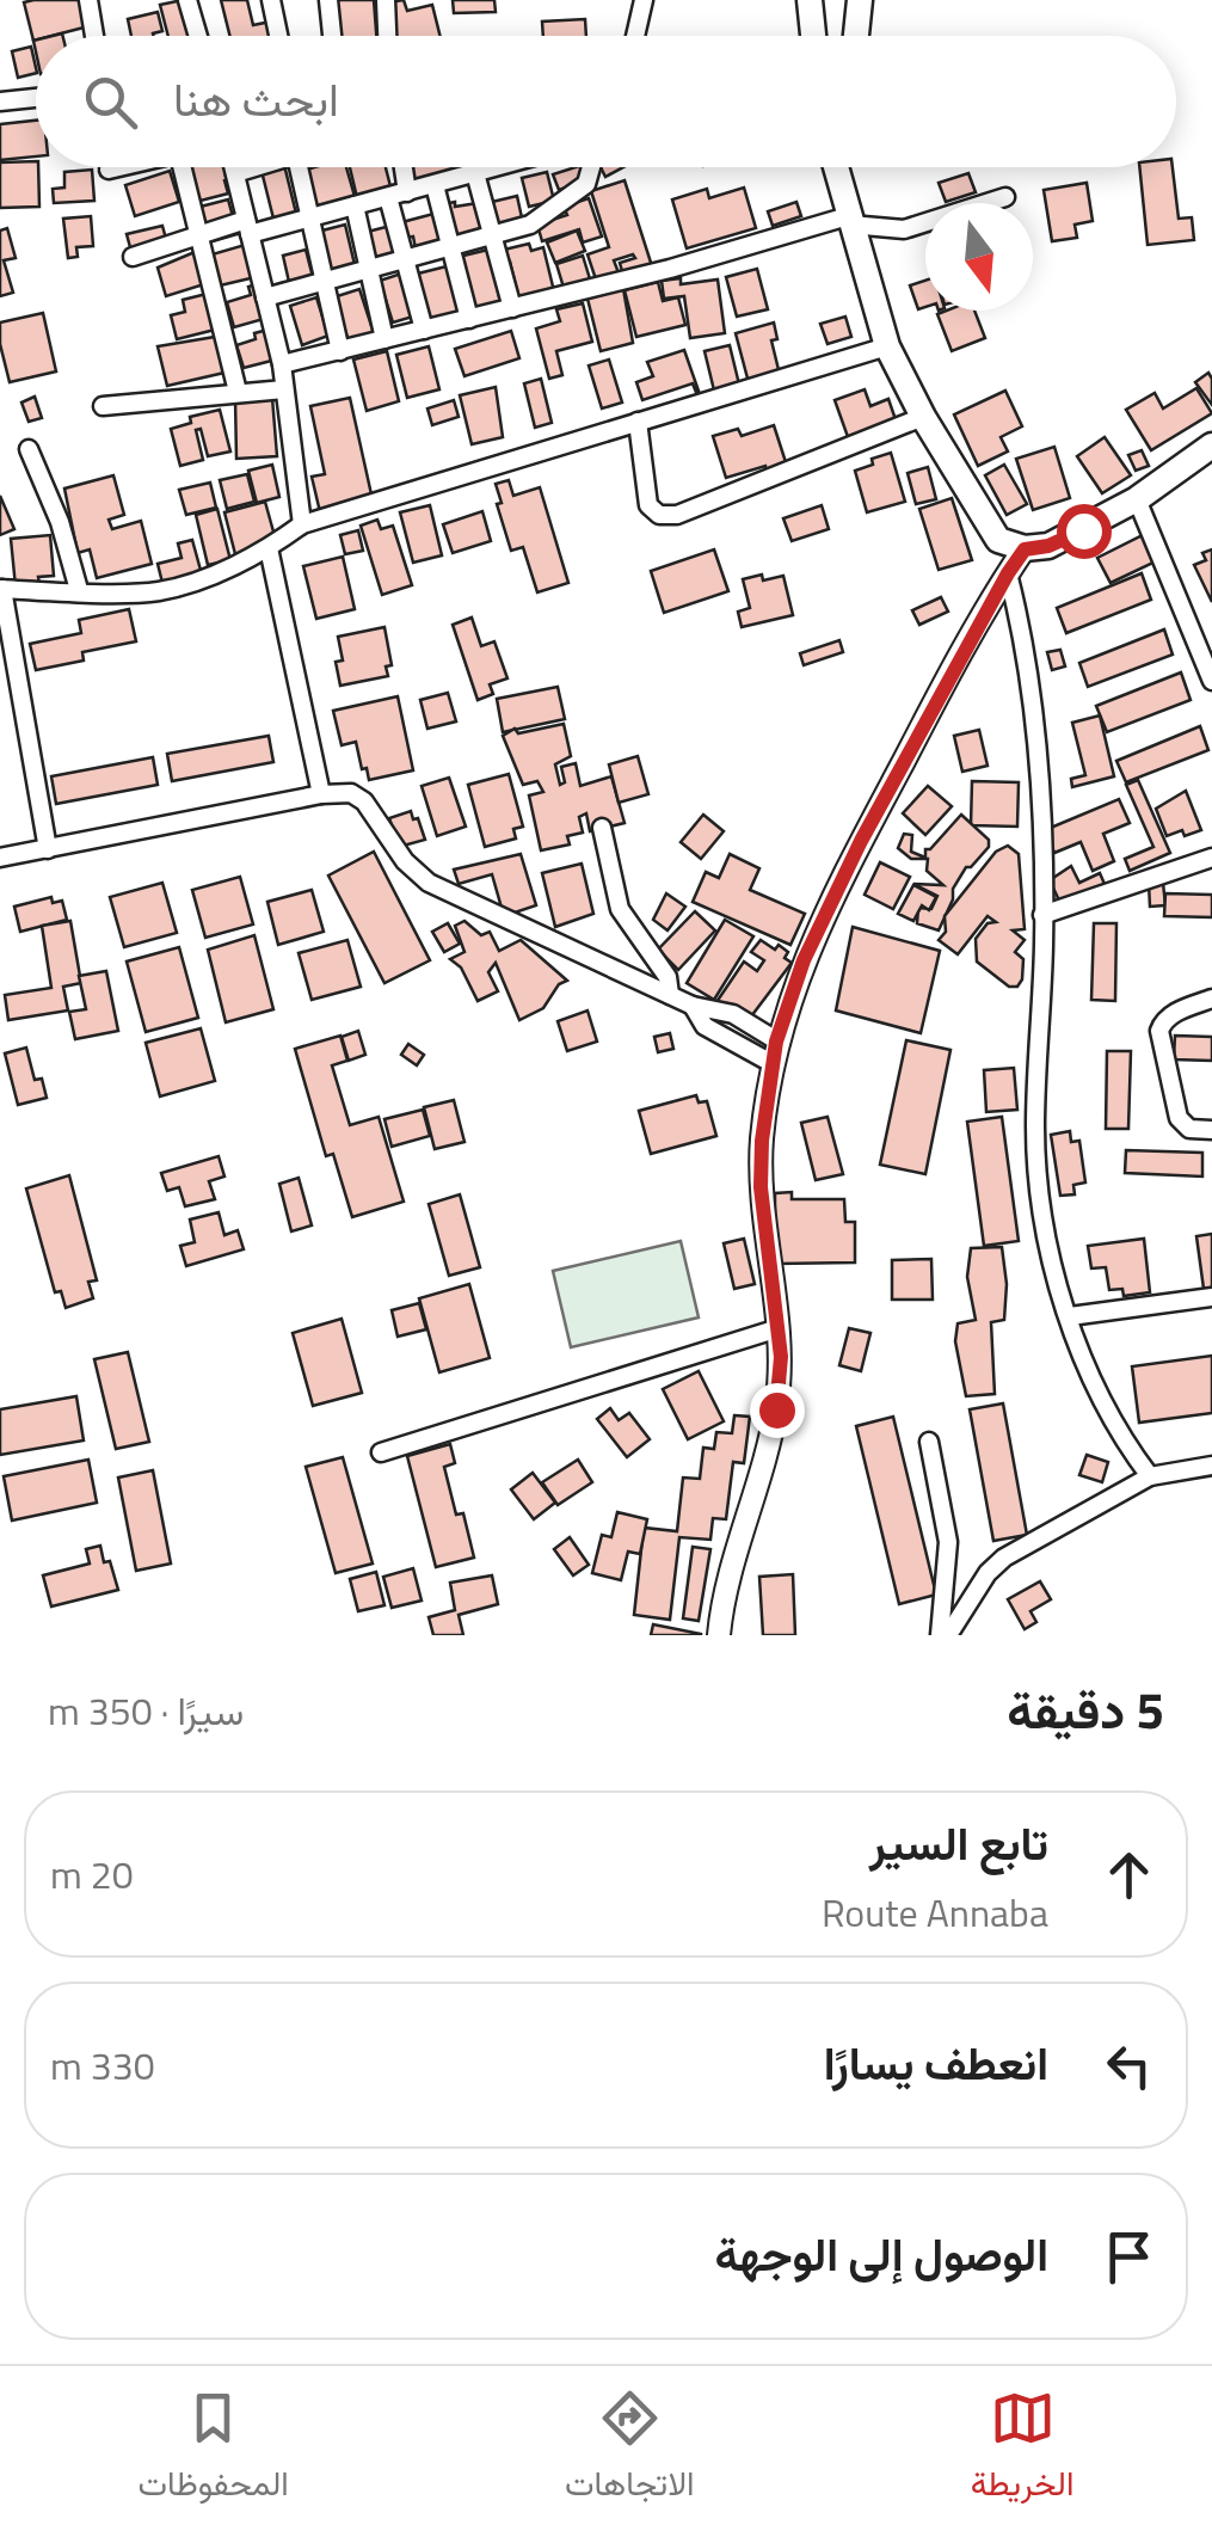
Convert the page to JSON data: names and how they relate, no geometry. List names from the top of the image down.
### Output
{
  "north": "bottom",
  "page": {
    "search": "ابحث هنا",
    "heading": ["5 دقيقة", "سيرًا · 350 m"],
    "list": [
      ["تابع السير", "Route Annaba", "20 m"],
      ["انعطف يسارًا", "330 m"],
      "الوصول إلى الوجهة"
    ],
    "nav": ["الخريطة", "الاتجاهات", "المحفوظات"]
  }
}
